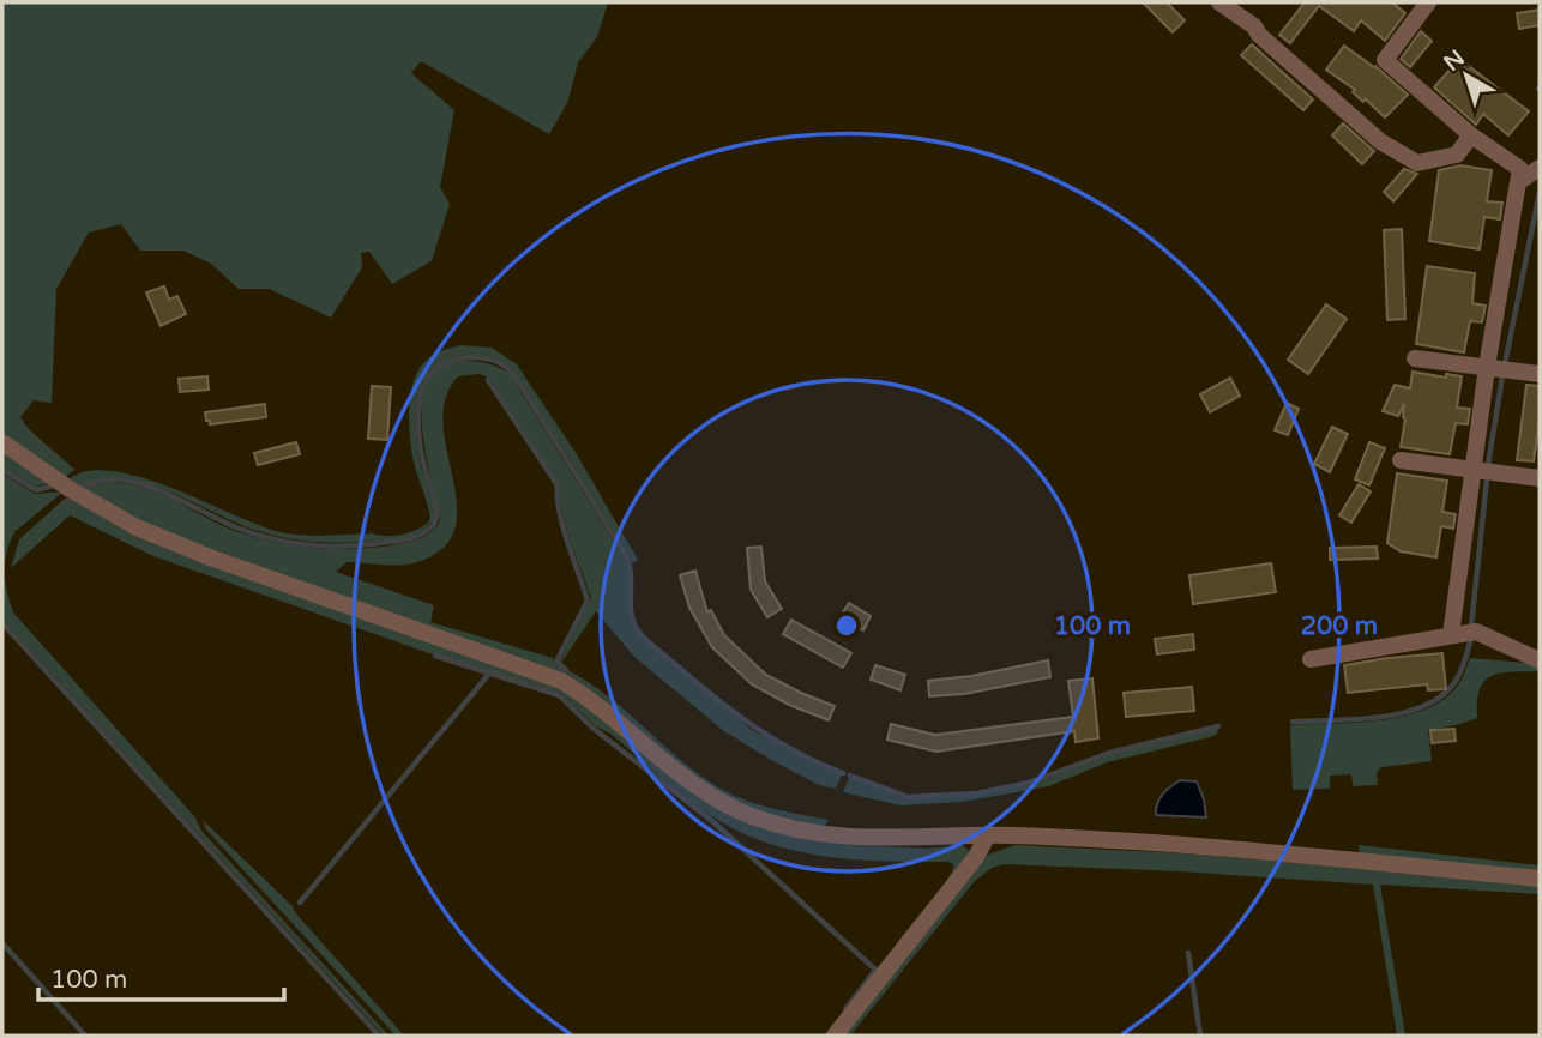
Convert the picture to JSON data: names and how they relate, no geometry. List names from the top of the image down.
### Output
{
  "scale_bar": "100 m",
  "north": "top left",
  "rings": ["100 m", "200 m"]
}
